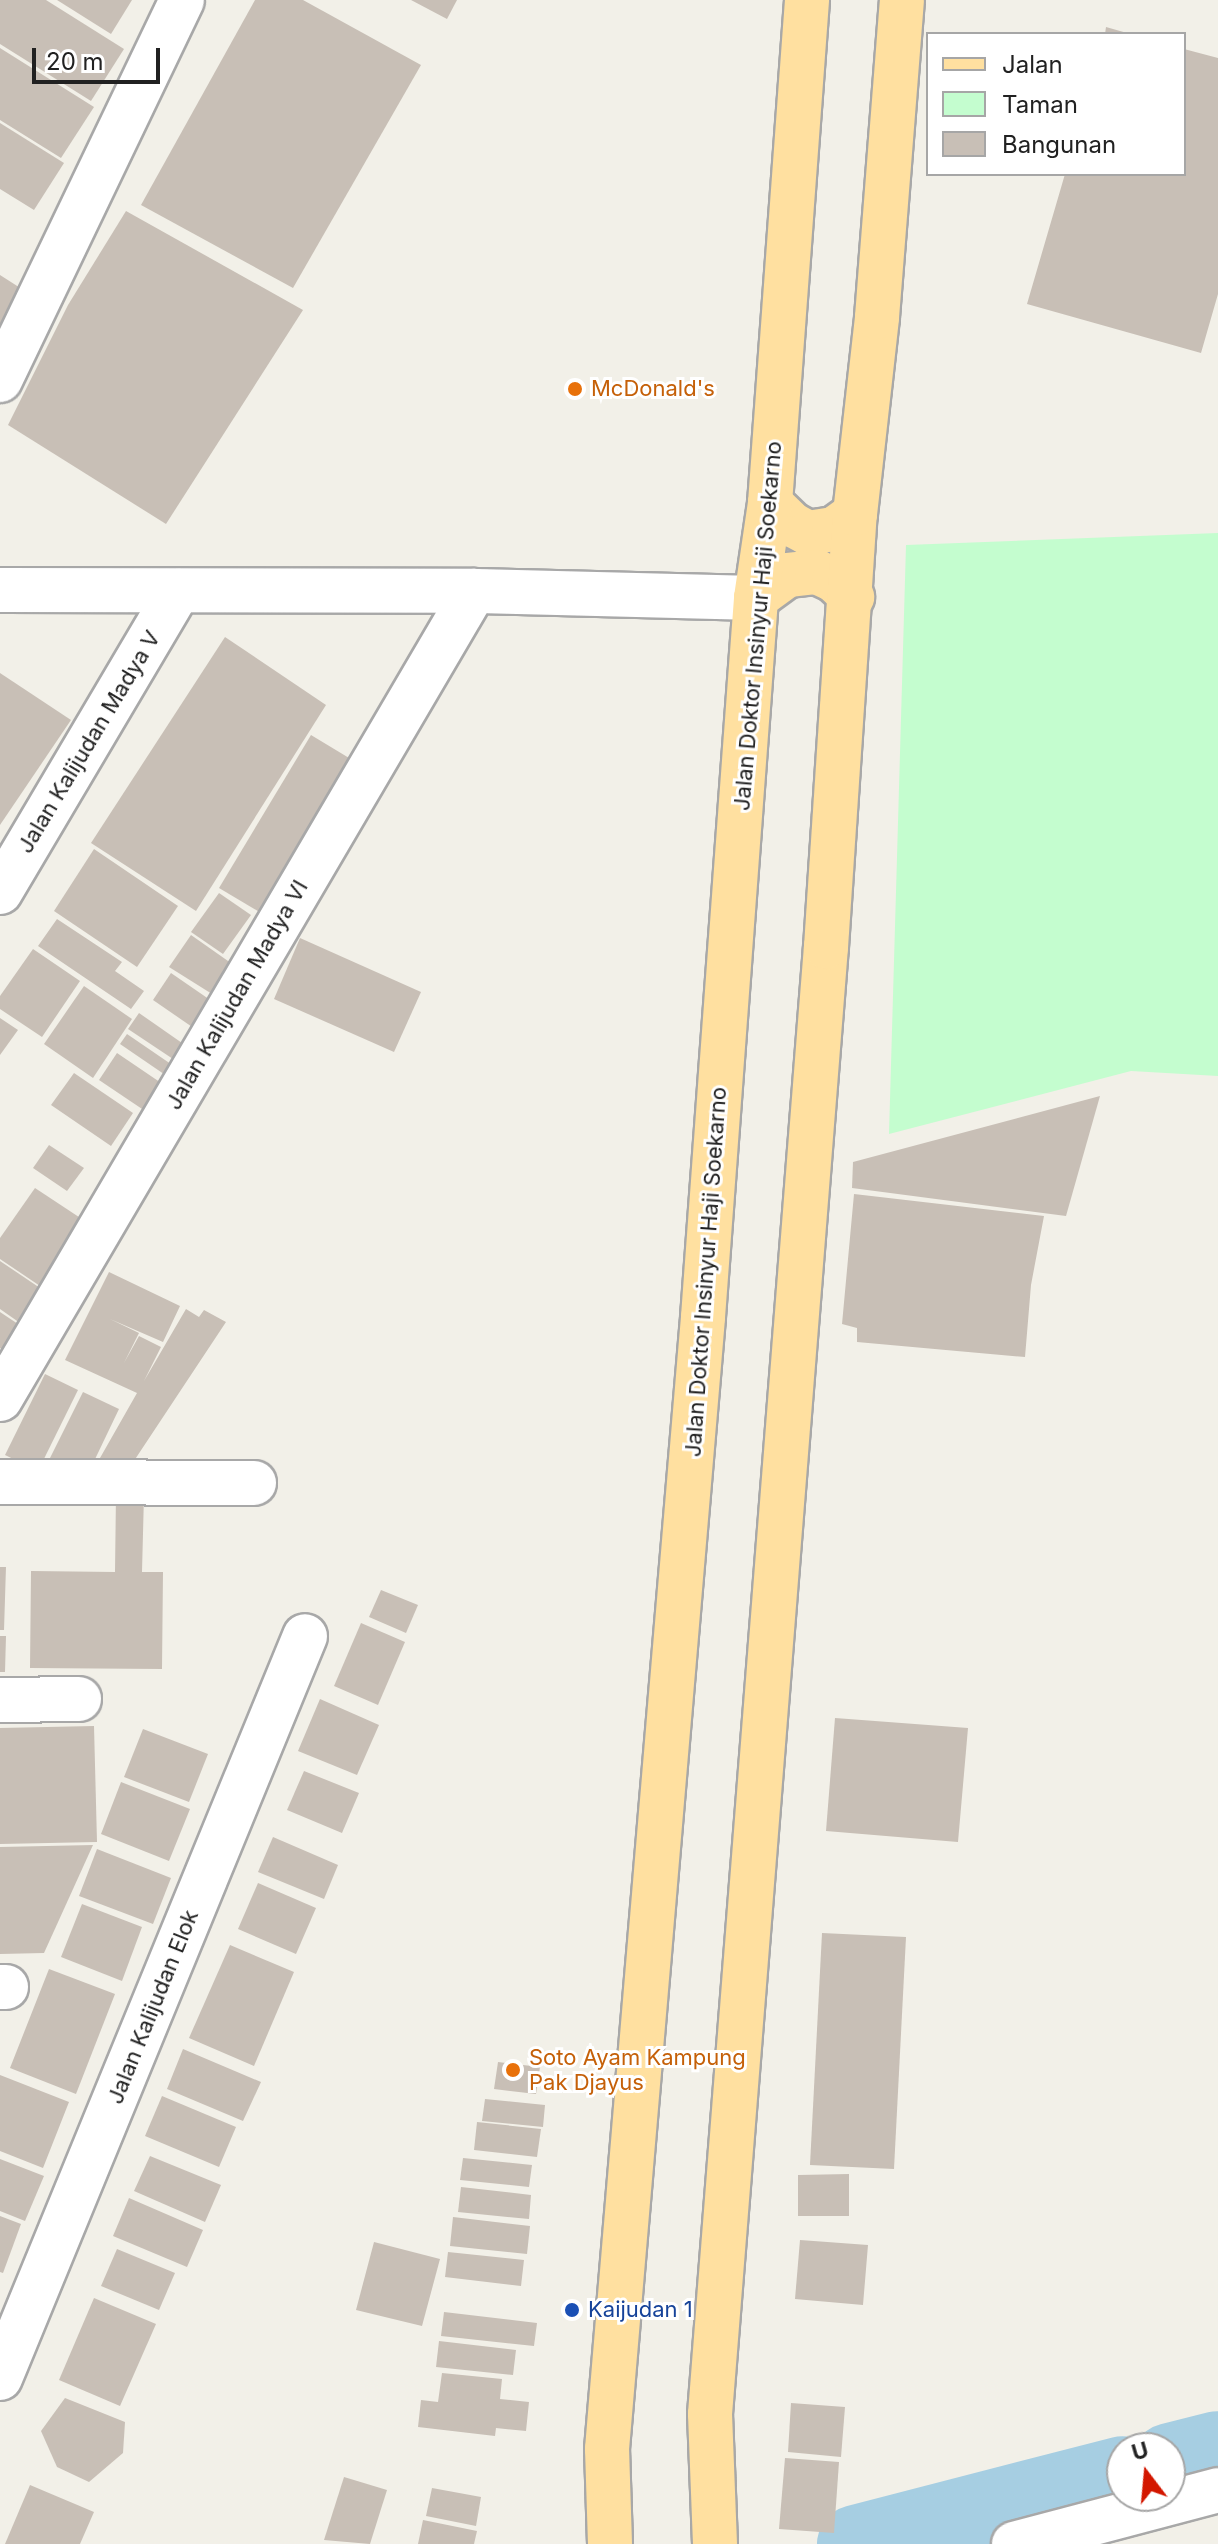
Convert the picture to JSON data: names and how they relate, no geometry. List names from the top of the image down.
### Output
{
  "streets": {
    "main road": ["Jalan Doktor Insinyur Haji Soekarno"],
    "street": ["Jalan Kalijudan Madya V", "Jalan Kalijudan Madya VI", "Jalan Kalijudan Elok"]
  },
  "places": ["McDonald's", "Soto Ayam Kampung Pak Djayus", "Kaijudan 1"],
  "legend": ["Jalan", "Taman", "Bangunan"],
  "scale_bar": "20 m",
  "north": "top"
}
